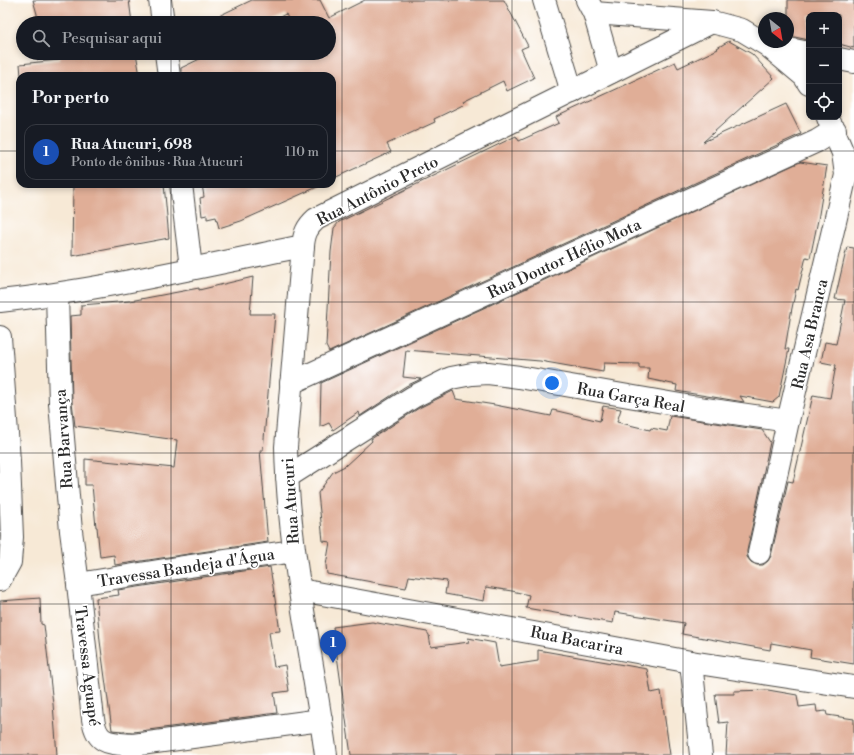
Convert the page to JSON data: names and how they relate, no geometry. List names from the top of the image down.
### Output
{
  "streets": {
    "street": [
      "Rua Antônio Preto",
      "Rua Doutor Hélio Mota",
      "Rua Asa Branca",
      "Rua Garça Real",
      "Rua Barvança",
      "Rua Atucuri",
      "Travessa Bandeja d'Água",
      "Rua Bacarira",
      "Travessa Aguapé"
    ]
  },
  "crossings": [
    ["Rua Antônio Preto", "Rua Atucuri"],
    ["Rua Doutor Hélio Mota", "Rua Asa Branca"],
    ["Rua Doutor Hélio Mota", "Rua Atucuri"],
    ["Rua Asa Branca", "Rua Garça Real"],
    ["Rua Garça Real", "Rua Atucuri"],
    ["Rua Barvança", "Travessa Bandeja d'Água"],
    ["Rua Barvança", "Travessa Aguapé"],
    ["Rua Atucuri", "Travessa Bandeja d'Água"],
    ["Rua Atucuri", "Rua Bacarira"],
    ["Rua Atucuri", "Travessa Aguapé"],
    ["Travessa Bandeja d'Água", "Travessa Aguapé"]
  ],
  "north": "bottom right",
  "page": {
    "map_buttons": ["+", "−"],
    "search": "Pesquisar aqui",
    "heading": "Por perto",
    "list": [
      {
        "mark": "1",
        "name": "Rua Atucuri, 698",
        "note": "Ponto de ônibus · Rua Atucuri",
        "value": "110 m"
      }
    ],
    "pins": "1"
  }
}
